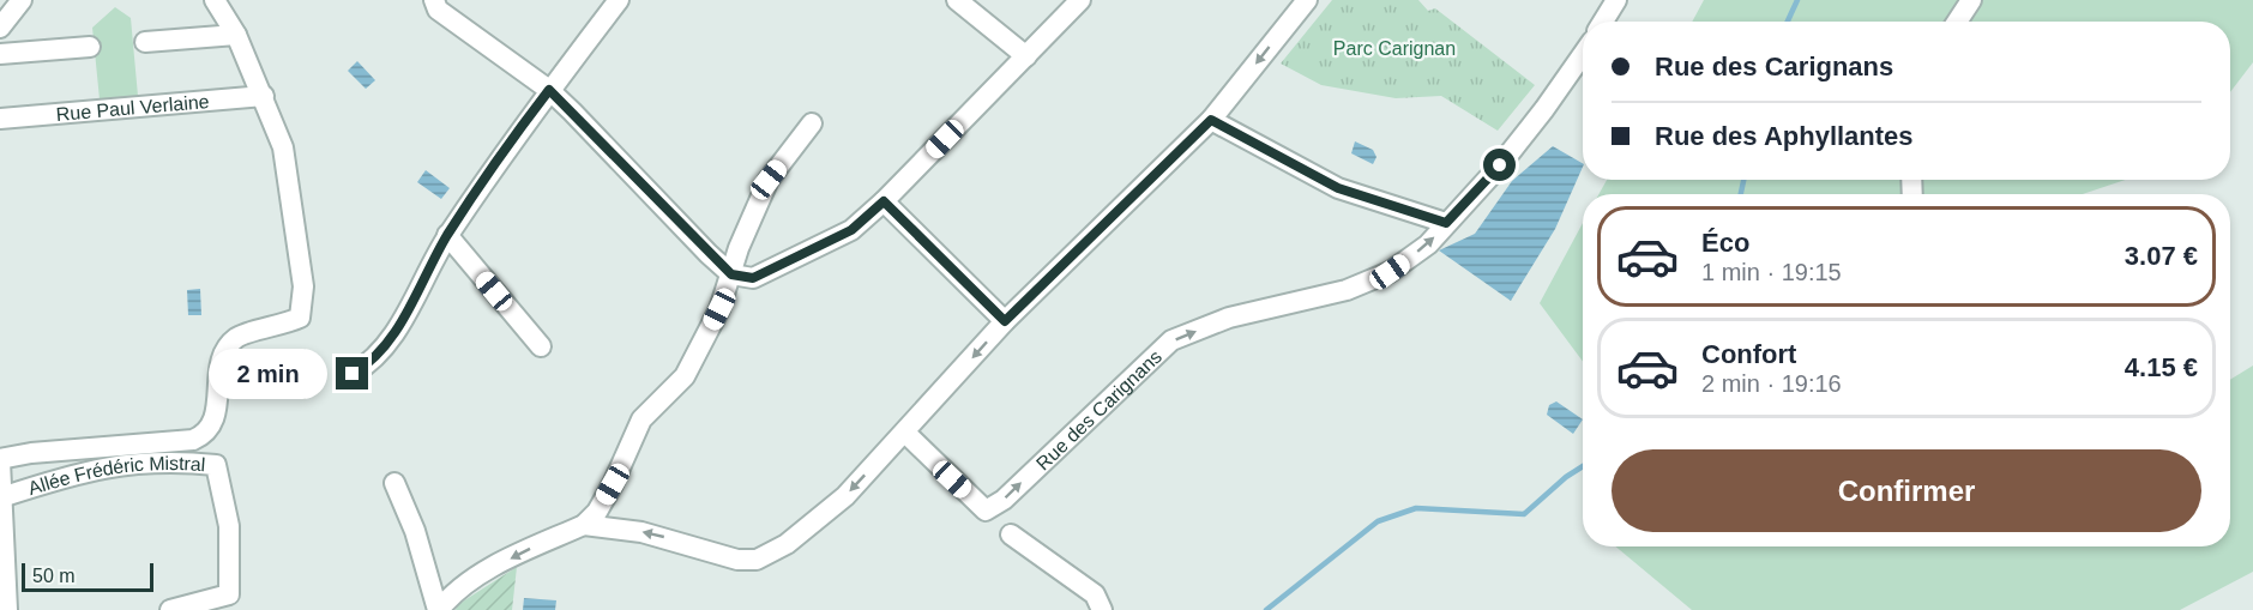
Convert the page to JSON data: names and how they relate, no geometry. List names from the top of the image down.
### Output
{
  "streets": {
    "street": ["Rue Paul Verlaine", "Rue des Carignans", "Allée Frédéric Mistral"]
  },
  "parks": ["Parc Carignan"],
  "scale_bar": "50 m",
  "page": {
    "banner": ["Rue des Carignans", "Rue des Aphyllantes"],
    "list": [
      {
        "name": "Éco",
        "note": "1 min · 19:15",
        "value": "3.07 €"
      },
      {
        "name": "Confort",
        "note": "2 min · 19:16",
        "value": "4.15 €"
      }
    ],
    "bubble": "2 min",
    "buttons": "Confirmer",
    "scale": "50 m"
  }
}
